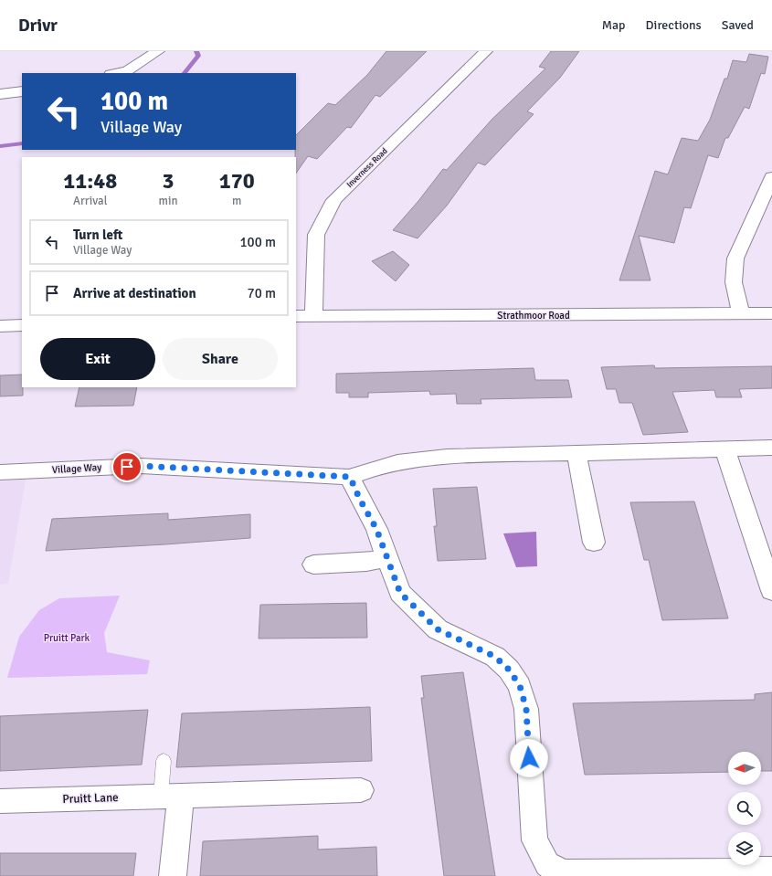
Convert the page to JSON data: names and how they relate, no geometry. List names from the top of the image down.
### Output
{
  "streets": {
    "street": [
      "Inverness Road",
      "Strathmoor Road",
      "Village Way",
      "Pruitt Lane"
    ]
  },
  "crossings": [
    ["Inverness Road", "Strathmoor Road"]
  ],
  "parks": ["Pruitt Park"],
  "north": "left",
  "page": {
    "header": "Drivr",
    "nav": ["Map", "Directions", "Saved"],
    "turn": ["100 m", "Village Way"],
    "eta": [
      "11:48",
      "Arrival",
      "3",
      "min",
      "170",
      "m"
    ],
    "list": [
      {
        "name": "Turn left",
        "note": "Village Way",
        "value": "100 m"
      },
      {
        "name": "Arrive at destination",
        "value": "70 m"
      }
    ],
    "buttons": ["Exit", "Share"]
  }
}
